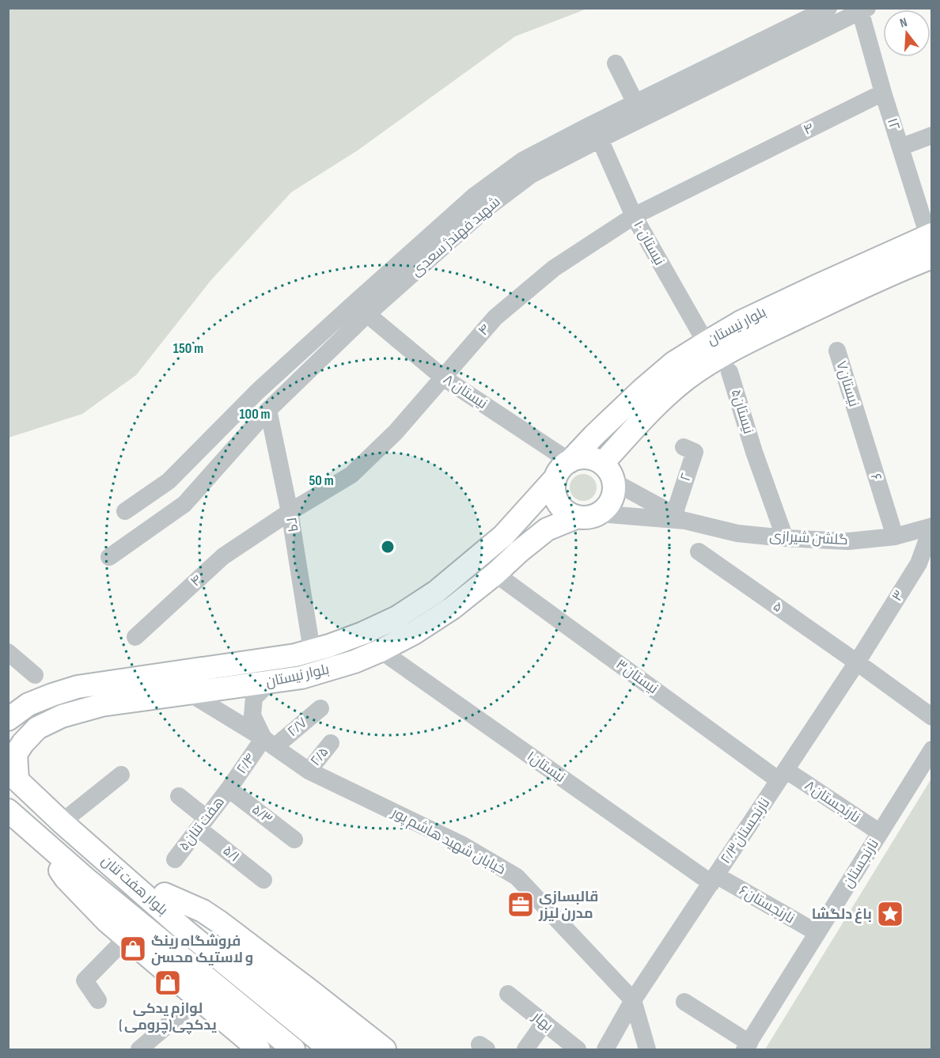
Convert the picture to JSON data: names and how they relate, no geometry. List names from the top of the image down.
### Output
{
  "streets": {
    "main road": ["بلوار نیستان", "بلوار هفت تنان"],
    "street": [
      "۱۲",
      "۴",
      "شهید فهندژ سعدی",
      "نیستان ۱۰",
      "۷نیستان",
      "نیستان ۸",
      "۵نیستان",
      "۲",
      "۶",
      "۲۹",
      "گلشن شیرازی",
      "۳",
      "۵",
      "۳نیستان",
      "۲/۷",
      "۲/۵",
      "۲/۴",
      "۱نیستان",
      "۸نارنجستان",
      "۵/۳",
      "هفت تنان۵",
      "۲/۳نارنجستان",
      "خیابان شهید هاشم پور",
      "۵/۱",
      "نارنجستان",
      "۶نارنجستان",
      "بهار"
    ]
  },
  "crossings": [
    ["۱۲", "۴"],
    ["۱۲", "شهید فهندژ سعدی"],
    ["۱۲", "بلوار نیستان"],
    ["۴", "نیستان ۱۰"],
    ["۴", "نیستان ۸"],
    ["۴", "۲۹"],
    ["شهید فهندژ سعدی", "نیستان ۱۰"],
    ["شهید فهندژ سعدی", "نیستان ۸"],
    ["شهید فهندژ سعدی", "۲۹"],
    ["نیستان ۱۰", "بلوار نیستان"],
    ["بلوار نیستان", "نیستان ۸"],
    ["بلوار نیستان", "گلشن شیرازی"],
    ["بلوار نیستان", "۳نیستان"],
    ["بلوار نیستان", "۱نیستان"],
    ["بلوار نیستان", "خیابان شهید هاشم پور"],
    ["بلوار نیستان", "بلوار هفت تنان"],
    ["۷نیستان", "۶"],
    ["نیستان ۸", "گلشن شیرازی"],
    ["۵نیستان", "گلشن شیرازی"],
    ["۲", "گلشن شیرازی"],
    ["۶", "گلشن شیرازی"],
    ["گلشن شیرازی", "۳"],
    ["۳", "۵"],
    ["۳", "۲/۳نارنجستان"],
    ["۵", "۲/۳نارنجستان"],
    ["۳نیستان", "۸نارنجستان"],
    ["۳نیستان", "۲/۳نارنجستان"],
    ["۲/۷", "۲/۴"],
    ["۲/۷", "خیابان شهید هاشم پور"],
    ["۲/۵", "خیابان شهید هاشم پور"],
    ["۲/۴", "۵/۳"],
    ["۲/۴", "هفت تنان۵"],
    ["۲/۴", "خیابان شهید هاشم پور"],
    ["۱نیستان", "۲/۳نارنجستان"],
    ["۱نیستان", "۶نارنجستان"],
    ["۸نارنجستان", "۲/۳نارنجستان"],
    ["۸نارنجستان", "نارنجستان"],
    ["۵/۳", "هفت تنان۵"],
    ["هفت تنان۵", "۵/۱"],
    ["۲/۳نارنجستان", "خیابان شهید هاشم پور"],
    ["۲/۳نارنجستان", "۶نارنجستان"],
    ["نارنجستان", "۶نارنجستان"]
  ],
  "places": {
    "office": ["قالبسازی مدرن لیزر"],
    "place": ["باغ دلگشا"],
    "shop": ["فروشگاه رینگ و لاستیک محسن", "لوازم یدکی یدکچی(چرومی )"]
  },
  "north": "top",
  "rings": ["150 m", "100 m", "50 m"]
}
